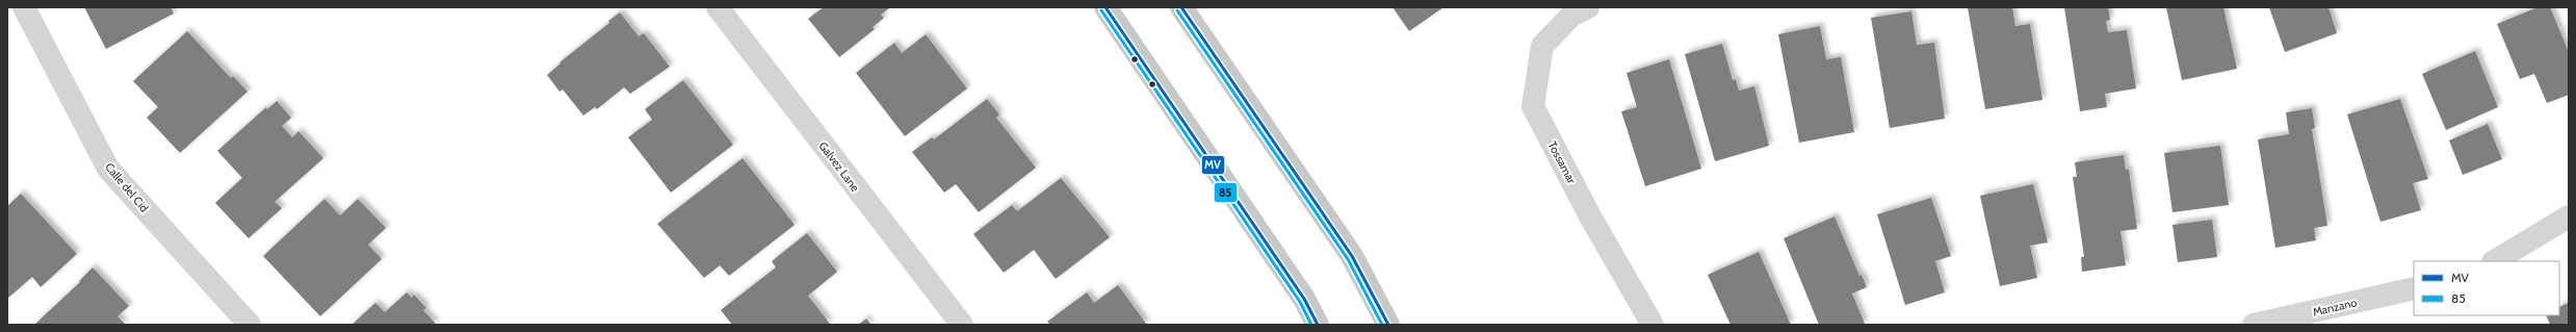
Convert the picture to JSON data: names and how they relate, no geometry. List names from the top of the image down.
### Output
{
  "streets": {
    "street": [
      "Tossamar",
      "Galvez Lane",
      "Calle del Cid",
      "Manzano"
    ]
  },
  "lines": ["transit line MV", "transit line 85"],
  "legend": ["MV", "85"]
}
